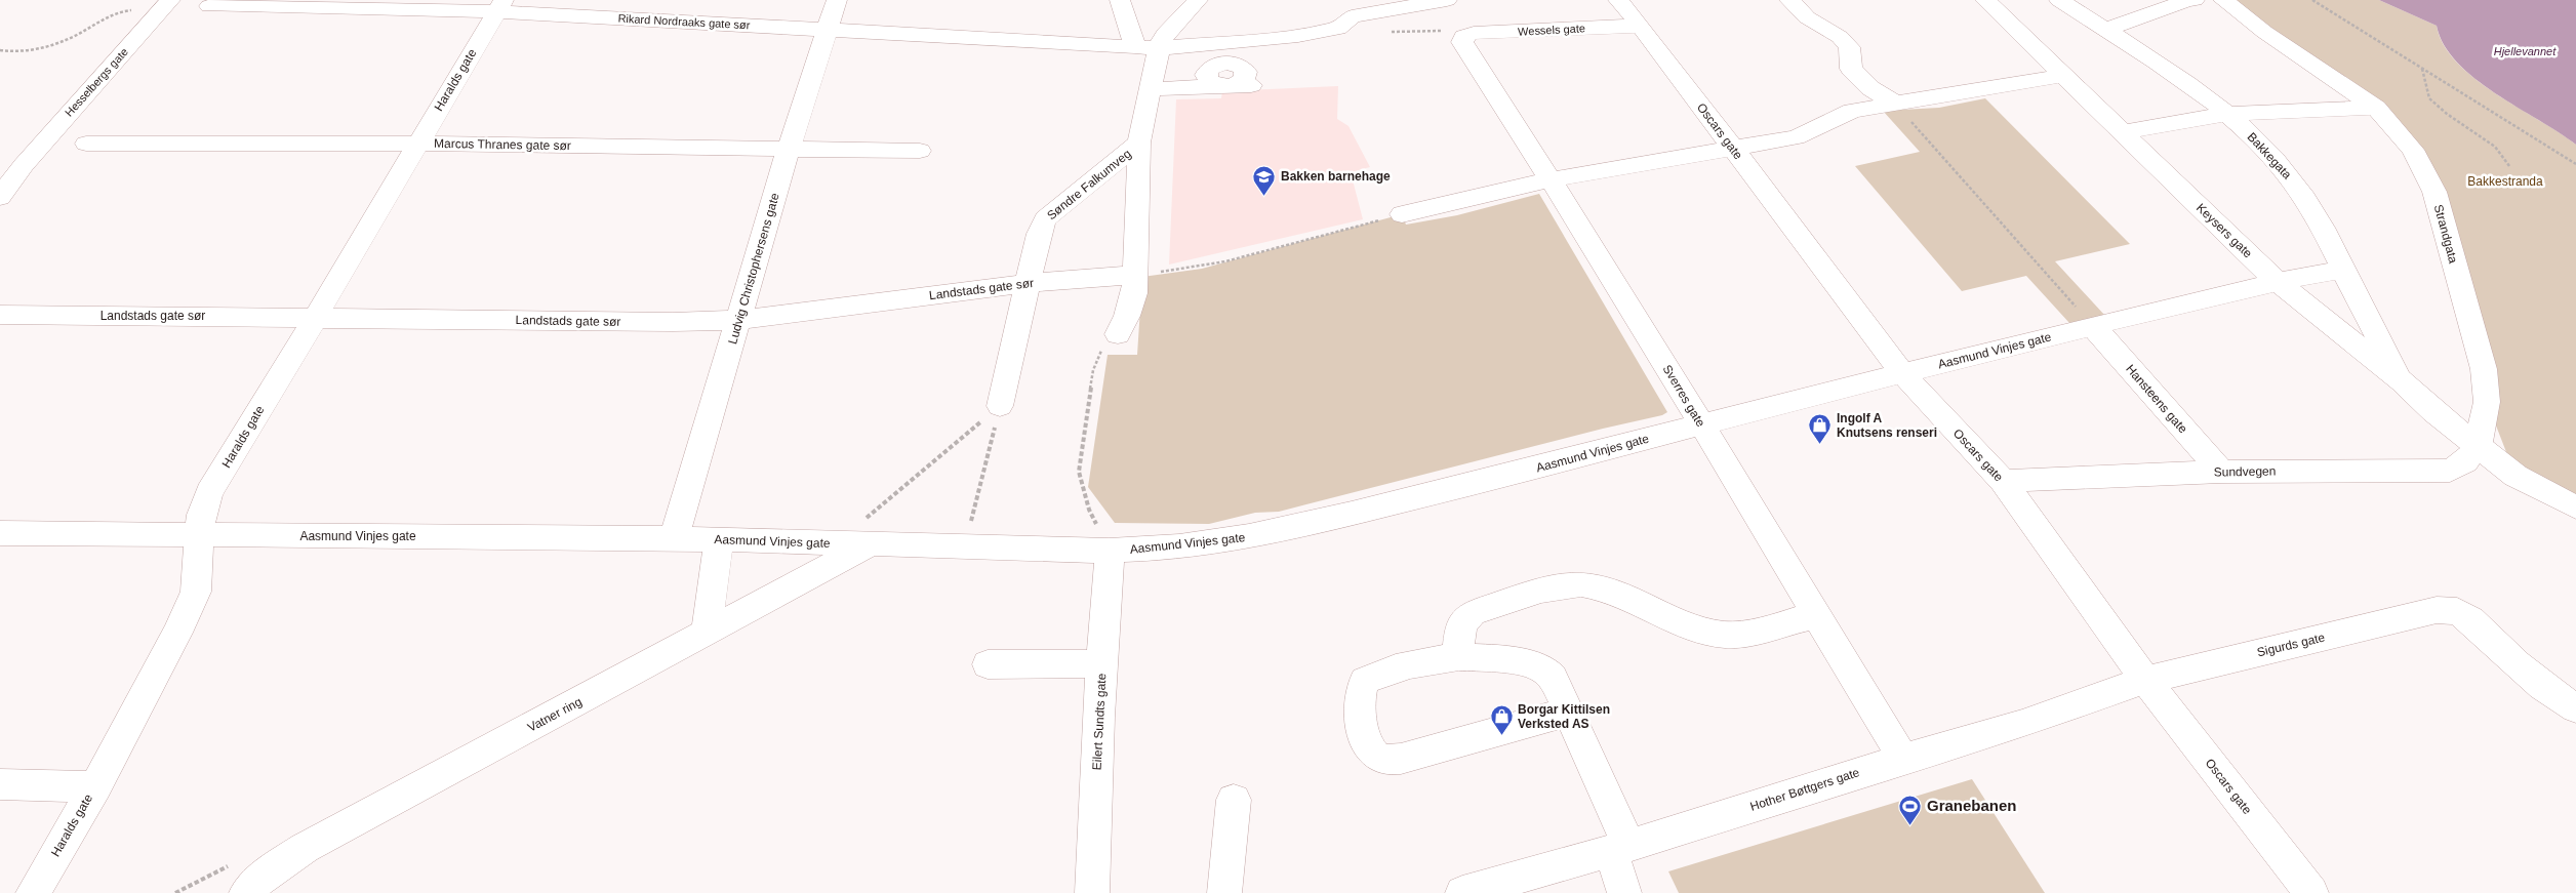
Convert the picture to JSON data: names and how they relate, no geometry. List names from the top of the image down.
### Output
{
  "streets": {
    "street": [
      "Rikard Nordraaks gate sør",
      "Wessels gate",
      "Haralds gate",
      "Hesselbergs gate",
      "Oscars gate",
      "Marcus Thranes gate sør",
      "Bakkegata",
      "Søndre Falkumveg",
      "Keysers gate",
      "Strandgata",
      "Ludvig Christophersens gate",
      "Landstads gate sør",
      "Aasmund Vinjes gate",
      "Sverres gate",
      "Hansteens gate",
      "Sundvegen",
      "Sigurds gate",
      "Vatner ring",
      "Eilert Sundts gate",
      "Hother Bøttgers gate"
    ]
  },
  "crossings": [
    ["Rikard Nordraaks gate sør", "Haralds gate"],
    ["Rikard Nordraaks gate sør", "Søndre Falkumveg"],
    ["Rikard Nordraaks gate sør", "Ludvig Christophersens gate"],
    ["Wessels gate", "Oscars gate"],
    ["Wessels gate", "Sverres gate"],
    ["Haralds gate", "Marcus Thranes gate sør"],
    ["Haralds gate", "Landstads gate sør"],
    ["Haralds gate", "Aasmund Vinjes gate"],
    ["Oscars gate", "Aasmund Vinjes gate"],
    ["Oscars gate", "Sundvegen"],
    ["Oscars gate", "Sigurds gate"],
    ["Oscars gate", "Hother Bøttgers gate"],
    ["Marcus Thranes gate sør", "Ludvig Christophersens gate"],
    ["Bakkegata", "Keysers gate"],
    ["Bakkegata", "Aasmund Vinjes gate"],
    ["Søndre Falkumveg", "Landstads gate sør"],
    ["Keysers gate", "Strandgata"],
    ["Keysers gate", "Aasmund Vinjes gate"],
    ["Keysers gate", "Sundvegen"],
    ["Strandgata", "Sundvegen"],
    ["Ludvig Christophersens gate", "Landstads gate sør"],
    ["Ludvig Christophersens gate", "Aasmund Vinjes gate"],
    ["Aasmund Vinjes gate", "Sverres gate"],
    ["Aasmund Vinjes gate", "Hansteens gate"],
    ["Aasmund Vinjes gate", "Vatner ring"],
    ["Aasmund Vinjes gate", "Eilert Sundts gate"],
    ["Sverres gate", "Hother Bøttgers gate"],
    ["Hansteens gate", "Sundvegen"],
    ["Sigurds gate", "Hother Bøttgers gate"]
  ],
  "water": ["Hjellevannet"],
  "parks": ["Bakkestranda"],
  "places": {
    "school or university": ["Bakken barnehage"],
    "shop": ["Ingolf A Knutsens renseri", "Borgar Kittilsen Verksted AS"],
    "sports": ["Granebanen"]
  }
}
